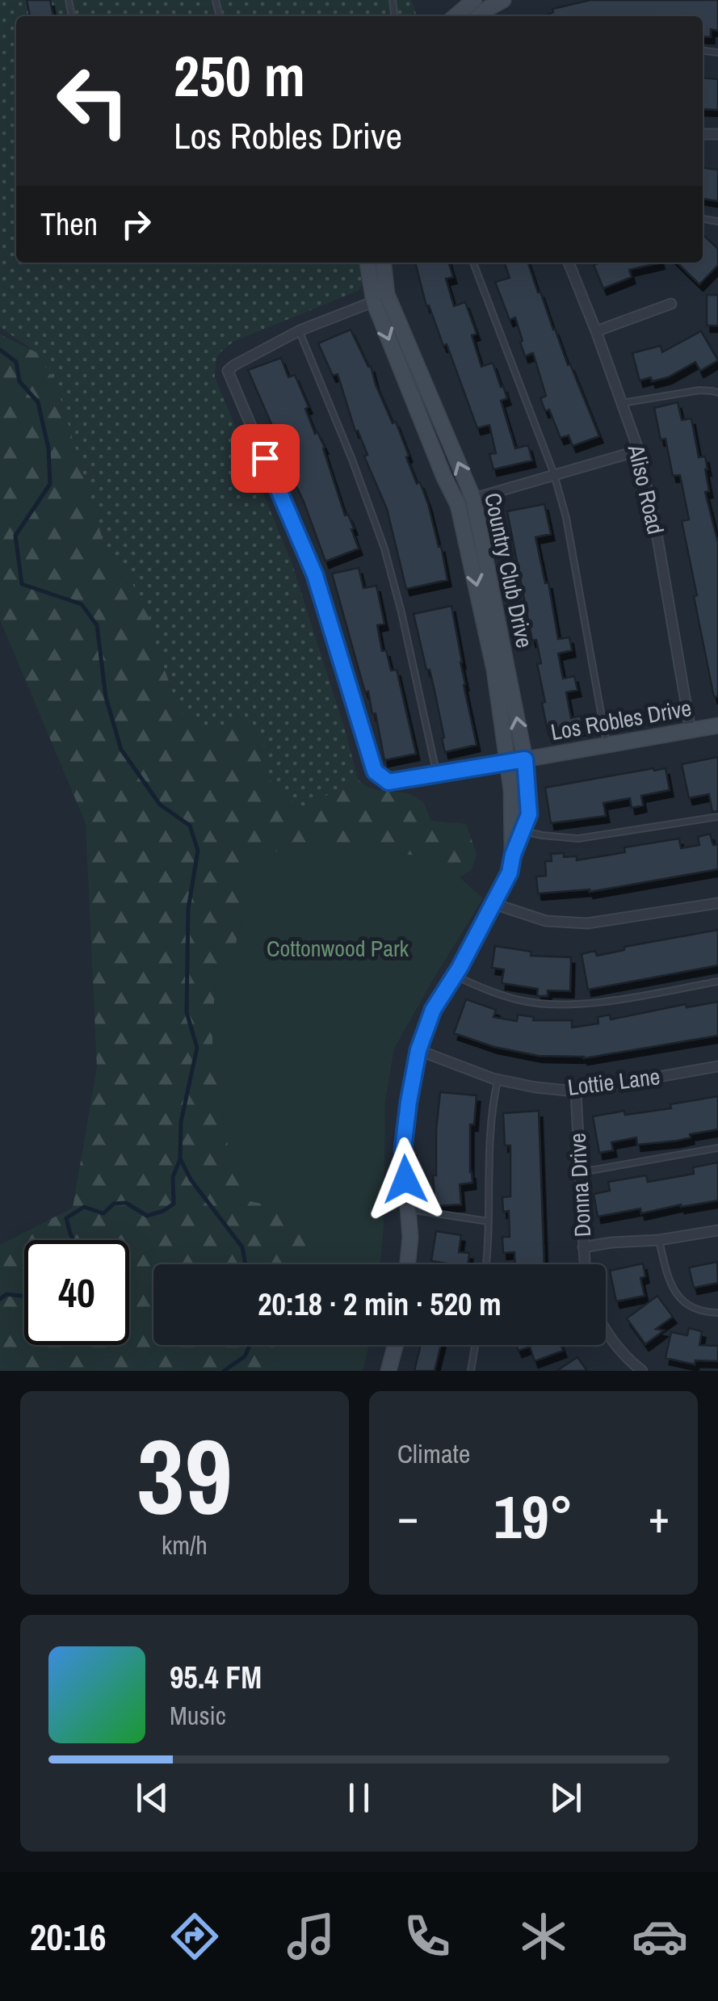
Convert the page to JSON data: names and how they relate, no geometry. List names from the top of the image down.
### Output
{
  "streets": {
    "street": [
      "Aliso Road",
      "Country Club Drive",
      "Los Robles Drive",
      "Lottie Lane",
      "Donna Drive"
    ]
  },
  "crossings": [
    ["Aliso Road", "Los Robles Drive"],
    ["Country Club Drive", "Los Robles Drive"],
    ["Country Club Drive", "Lottie Lane"],
    ["Lottie Lane", "Donna Drive"]
  ],
  "parks": ["Cottonwood Park"],
  "page": {
    "turn": ["250 m", "Los Robles Drive"],
    "then": "Then",
    "limit": "40",
    "trip": "20:18 · 2 min · 520 m",
    "tile": [
      ["39", "km/h"],
      "Climate"
    ],
    "heat": ["−", "19°", "+"],
    "song": ["95.4 FM", "Music"],
    "tabs": "20:16"
  }
}
